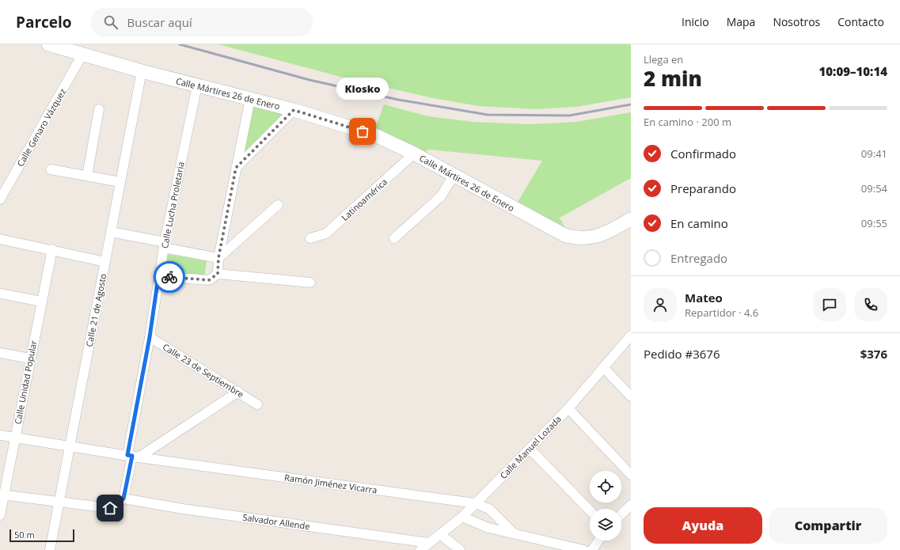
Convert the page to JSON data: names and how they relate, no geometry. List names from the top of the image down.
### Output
{
  "streets": {
    "street": [
      "Calle Mártires 26 de Enero",
      "Calle Genaro Vázquez",
      "Latinoamérica",
      "Calle Lucha Proletaria",
      "Calle 21 de Agosto",
      "Calle 23 de Septiembre",
      "Calle Unidad Popular",
      "Calle Manuel Lozada",
      "Ramón Jiménez Vicarra",
      "Salvador Allende"
    ]
  },
  "crossings": [
    ["Calle Mártires 26 de Enero", "Calle Genaro Vázquez"],
    ["Calle Mártires 26 de Enero", "Latinoamérica"],
    ["Calle Mártires 26 de Enero", "Calle Lucha Proletaria"],
    ["Calle Mártires 26 de Enero", "Calle 21 de Agosto"],
    ["Calle Lucha Proletaria", "Calle 23 de Septiembre"],
    ["Calle Lucha Proletaria", "Ramón Jiménez Vicarra"],
    ["Calle Lucha Proletaria", "Salvador Allende"],
    ["Calle 21 de Agosto", "Ramón Jiménez Vicarra"],
    ["Calle Unidad Popular", "Ramón Jiménez Vicarra"],
    ["Calle Manuel Lozada", "Ramón Jiménez Vicarra"],
    ["Calle Manuel Lozada", "Salvador Allende"]
  ],
  "places": ["Kiosko"],
  "scale_bar": "50 m",
  "page": {
    "header": "Parcelo",
    "search": "Buscar aquí",
    "nav": [
      "Inicio",
      "Mapa",
      "Nosotros",
      "Contacto"
    ],
    "heading": ["2 min", "Llega en", "10:09–10:14"],
    "panel": [
      "Mateo",
      "Repartidor · 4.6",
      "Pedido #3676",
      "$376"
    ],
    "bubble": "Kiosko",
    "bar": "En camino · 200 m",
    "list": [
      ["Confirmado", "09:41"],
      ["Preparando", "09:54"],
      ["En camino", "09:55"],
      "Entregado"
    ],
    "buttons": ["Ayuda", "Compartir"],
    "scale": "50 m"
  }
}
